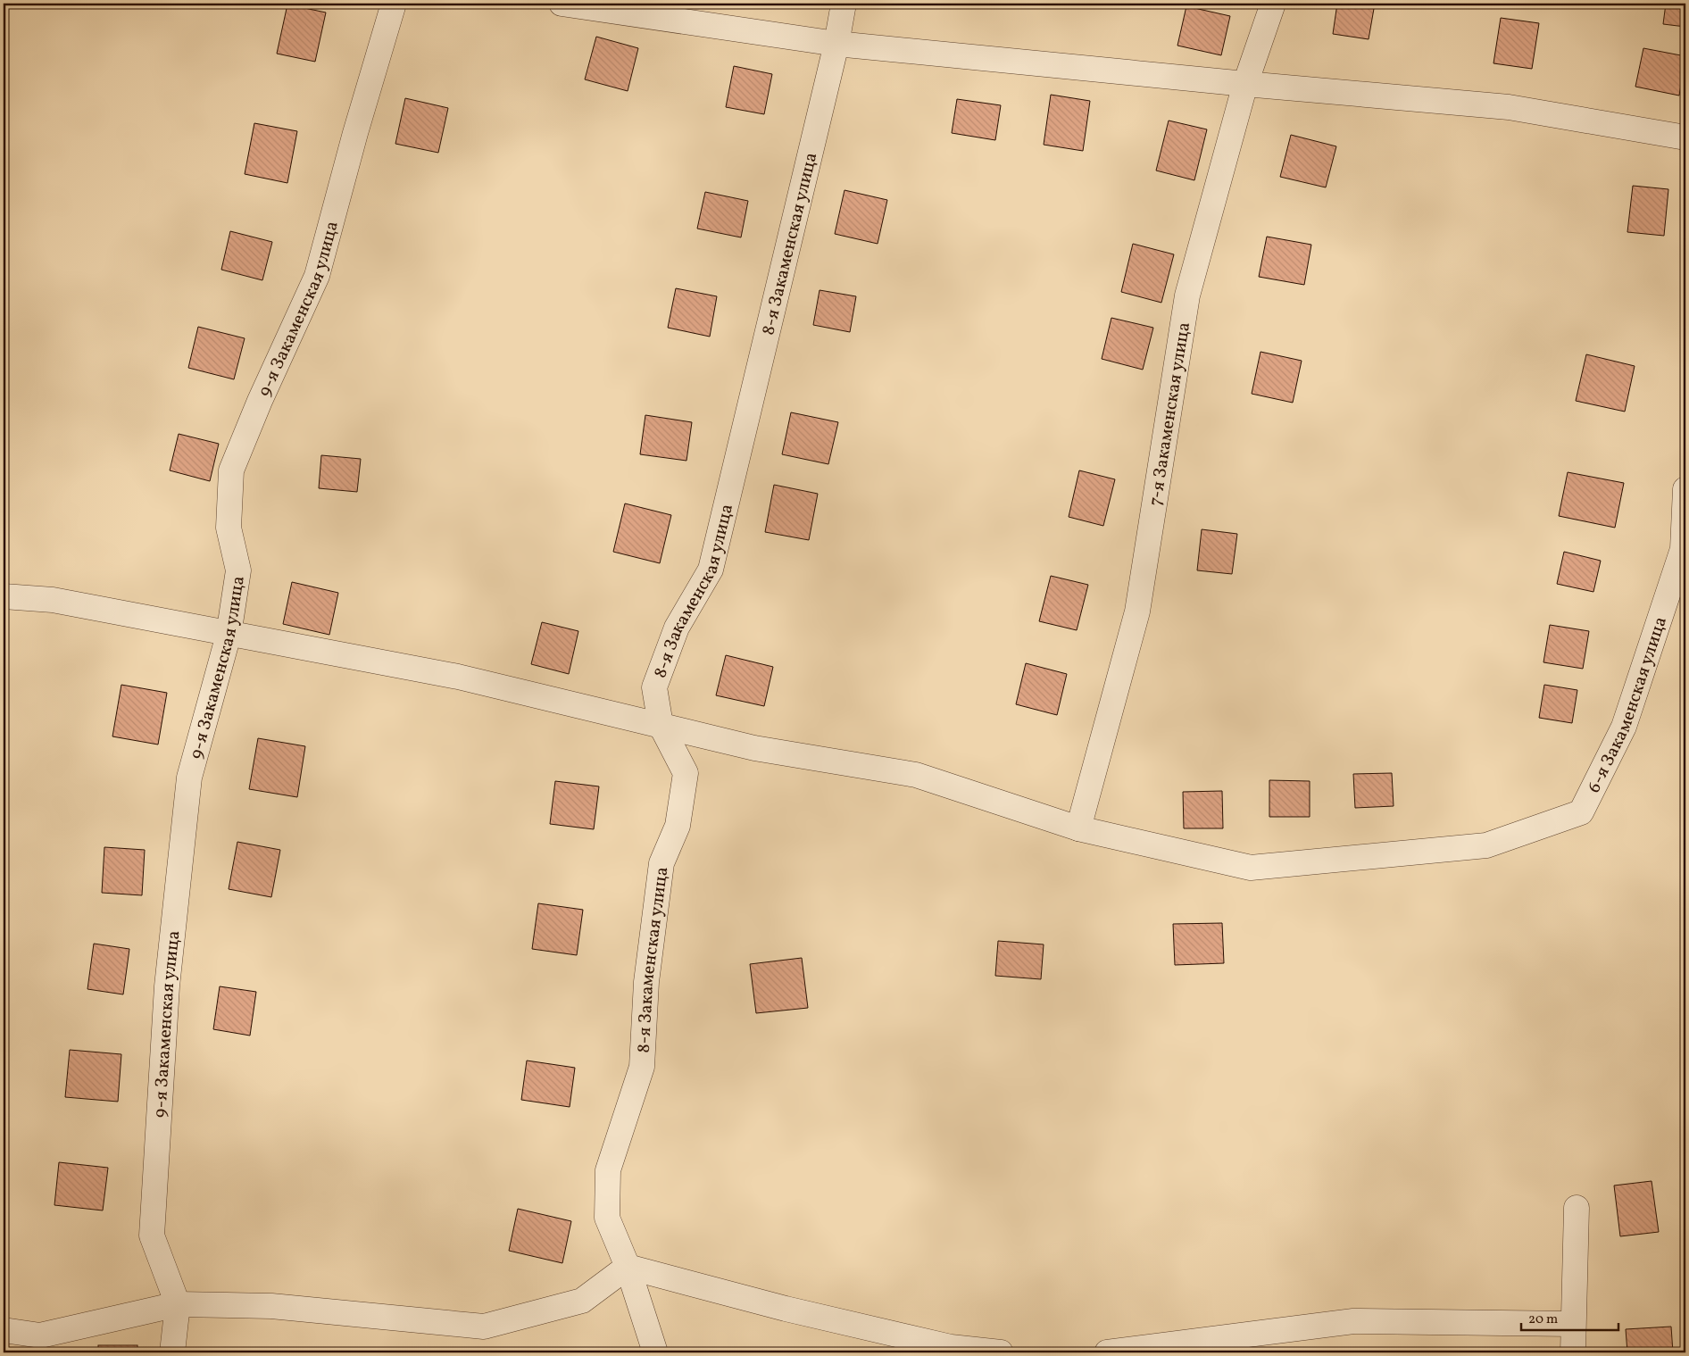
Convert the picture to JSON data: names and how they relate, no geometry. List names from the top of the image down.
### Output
{
  "streets": {
    "street": [
      "8-я Закаменская улица",
      "9-я Закаменская улица",
      "7-я Закаменская улица",
      "6-я Закаменская улица"
    ]
  },
  "crossings": [
    ["7-я Закаменская улица", "6-я Закаменская улица"]
  ],
  "scale_bar": "20 m"
}
